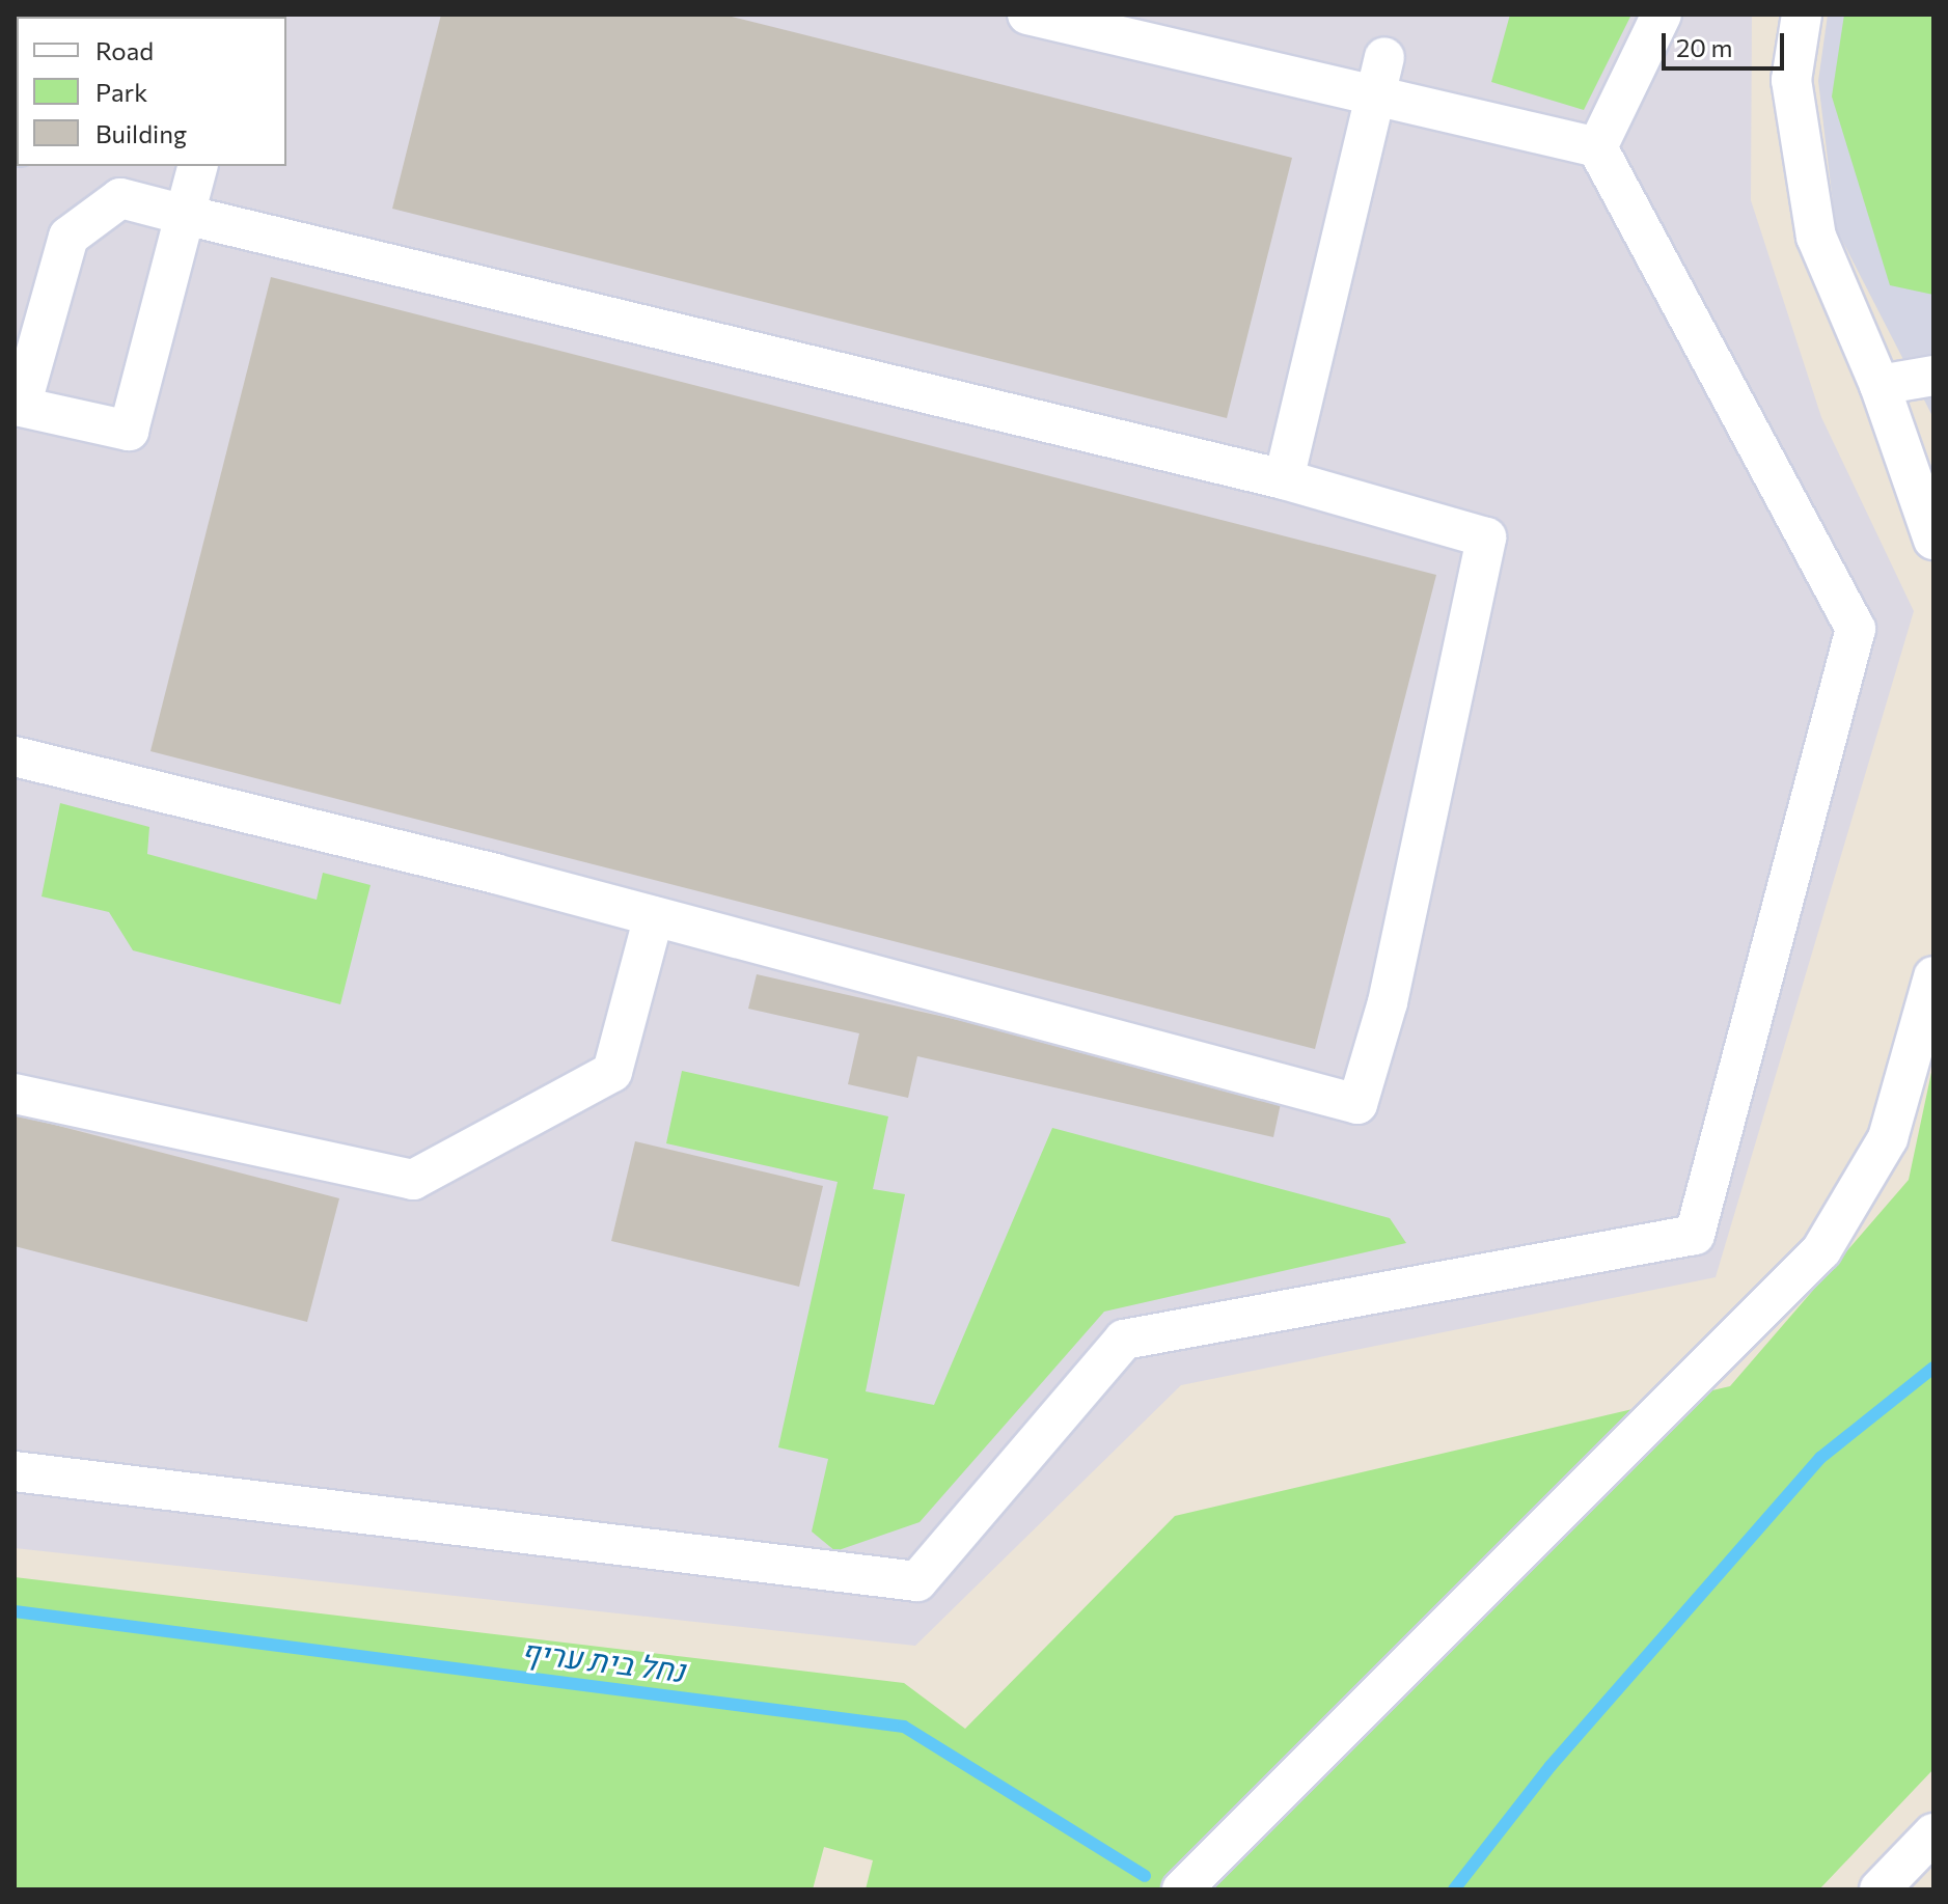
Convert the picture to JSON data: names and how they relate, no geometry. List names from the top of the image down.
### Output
{
  "water": ["נחל בית עריף"],
  "legend": ["Road", "Park", "Building"],
  "scale_bar": "20 m"
}
